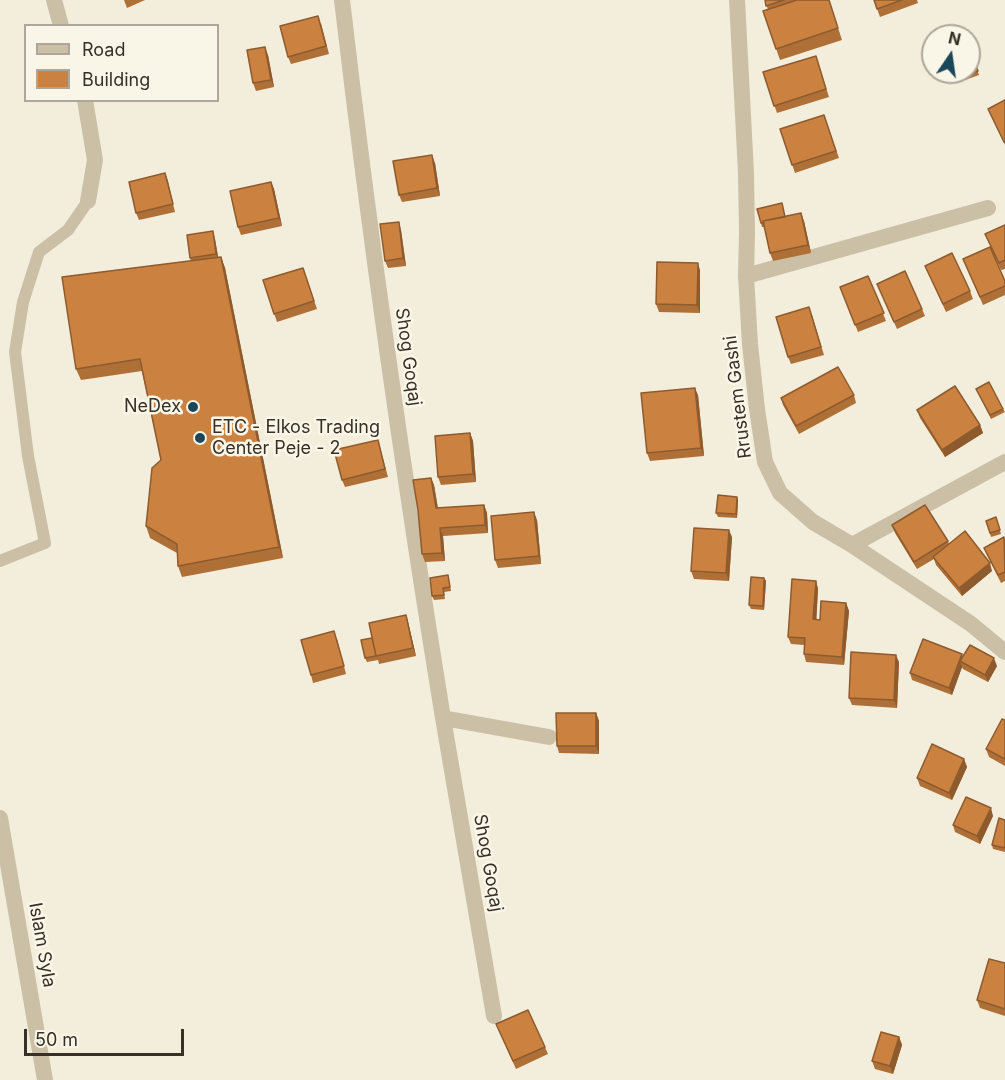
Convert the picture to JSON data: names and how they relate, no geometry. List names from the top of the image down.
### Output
{
  "streets": {
    "street": ["Shog Goqaj", "Rrustem Gashi", "Islam Syla"]
  },
  "places": ["NeDex", "ETC - Elkos Trading Center Peje - 2"],
  "legend": ["Road", "Building"],
  "scale_bar": "50 m",
  "north": "top"
}
